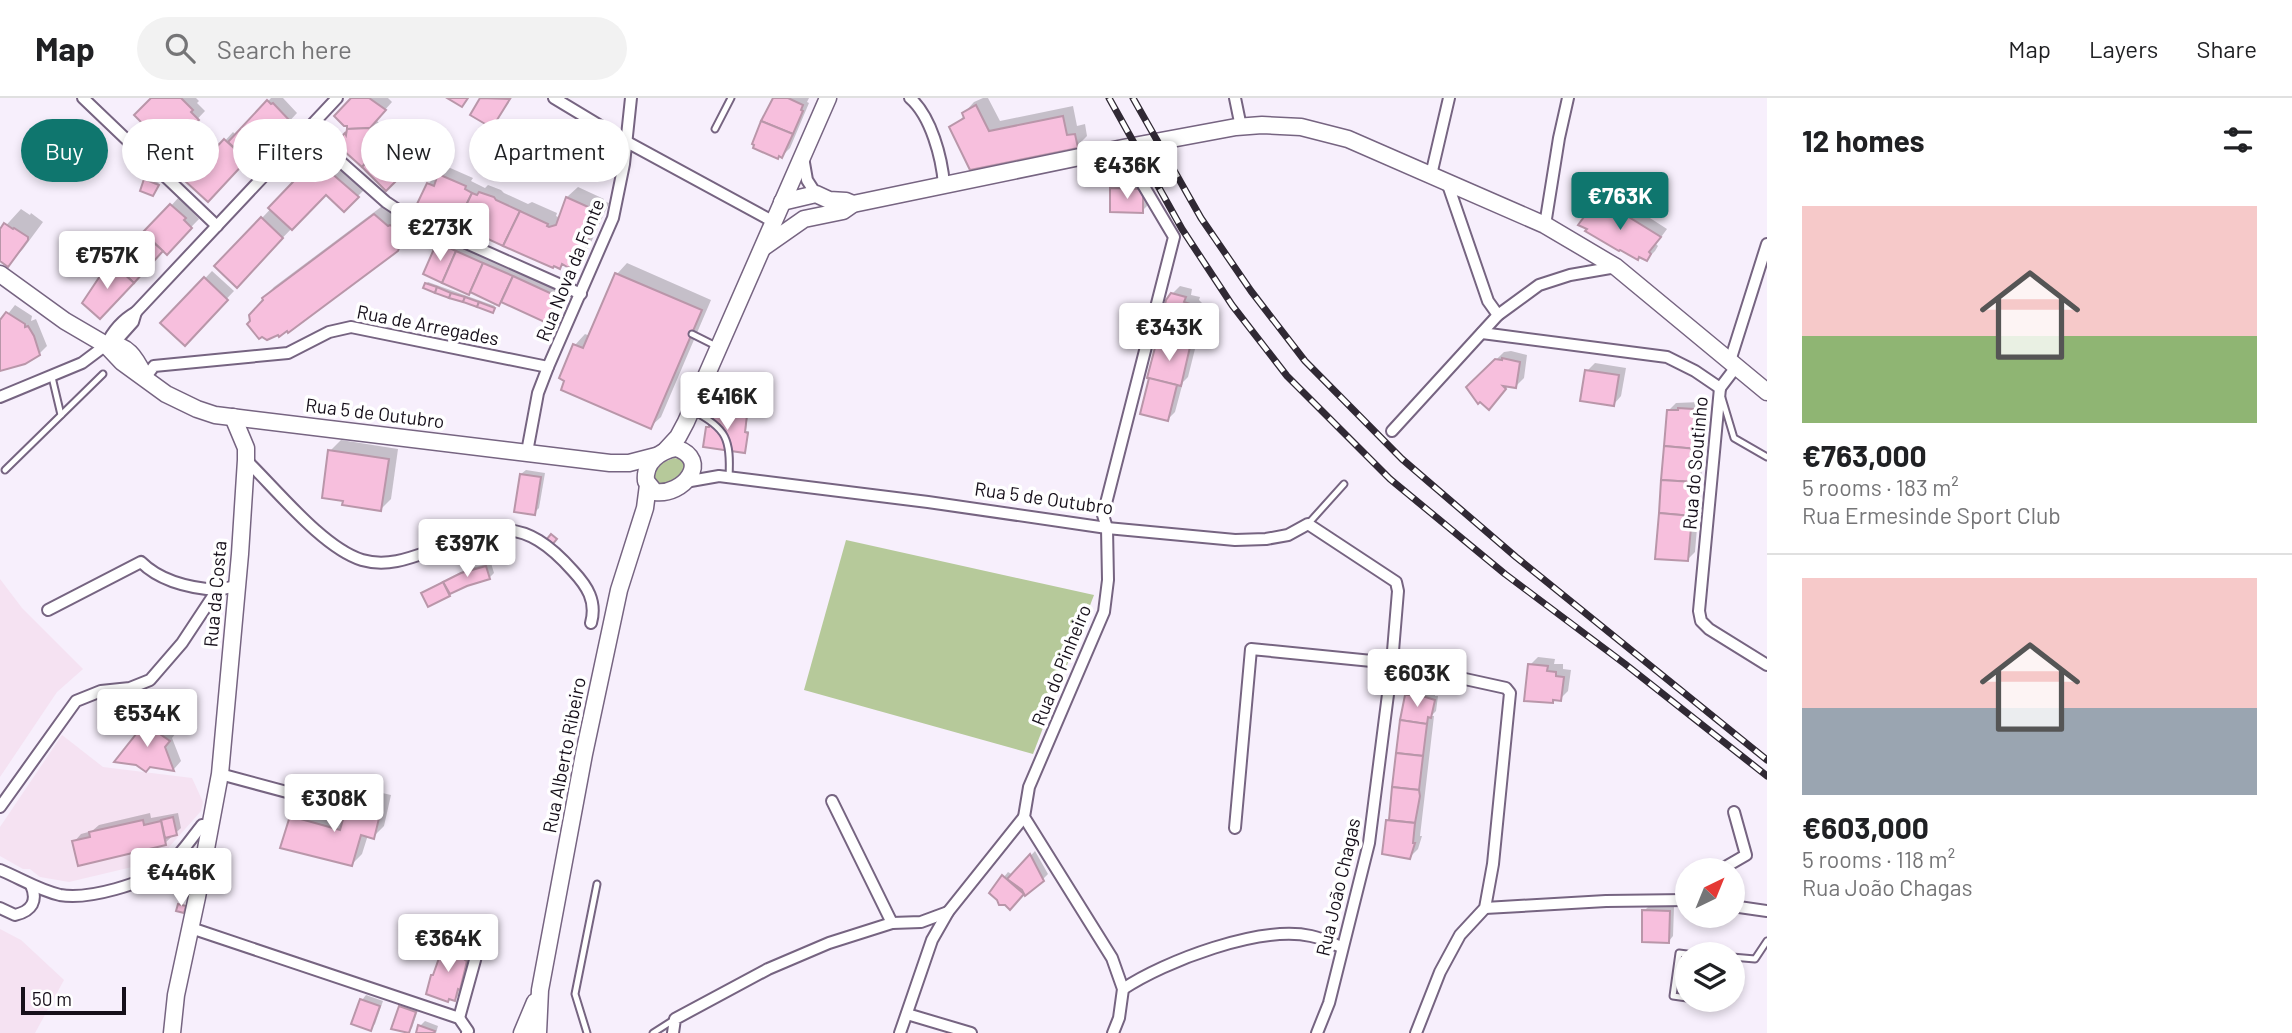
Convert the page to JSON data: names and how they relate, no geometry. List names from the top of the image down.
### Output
{
  "streets": {
    "main road": ["Rua 5 de Outubro", "Rua da Costa", "Rua Alberto Ribeiro"],
    "street": [
      "Rua Nova da Fonte",
      "Rua de Arregades",
      "Rua do Soutinho",
      "Rua do Pinheiro",
      "Rua João Chagas"
    ]
  },
  "crossings": [
    ["Rua Nova da Fonte", "Rua de Arregades"],
    ["Rua Nova da Fonte", "Rua 5 de Outubro"],
    ["Rua de Arregades", "Rua 5 de Outubro"],
    ["Rua 5 de Outubro", "Rua da Costa"],
    ["Rua 5 de Outubro", "Rua do Pinheiro"],
    ["Rua 5 de Outubro", "Rua Alberto Ribeiro"],
    ["Rua 5 de Outubro", "Rua João Chagas"]
  ],
  "scale_bar": "50 m",
  "north": "top right",
  "page": {
    "header": "Map",
    "search": "Search here",
    "nav": ["Map", "Layers", "Share"],
    "heading": "12 homes",
    "chip": [
      "Buy",
      "Rent",
      "Filters",
      "New",
      "Apartment"
    ],
    "price": [
      "€436K",
      "€763K",
      "€273K",
      "€757K",
      "€343K",
      "€416K",
      "€397K",
      "€603K",
      "€534K",
      "€308K",
      "€446K",
      "€364K"
    ],
    "list": [
      {
        "name": "€763,000",
        "note": "5 rooms · 183 m² · Rua Ermesinde Sport Club"
      },
      {
        "name": "€603,000",
        "note": "5 rooms · 118 m² · Rua João Chagas"
      }
    ],
    "scale": "50 m"
  }
}
